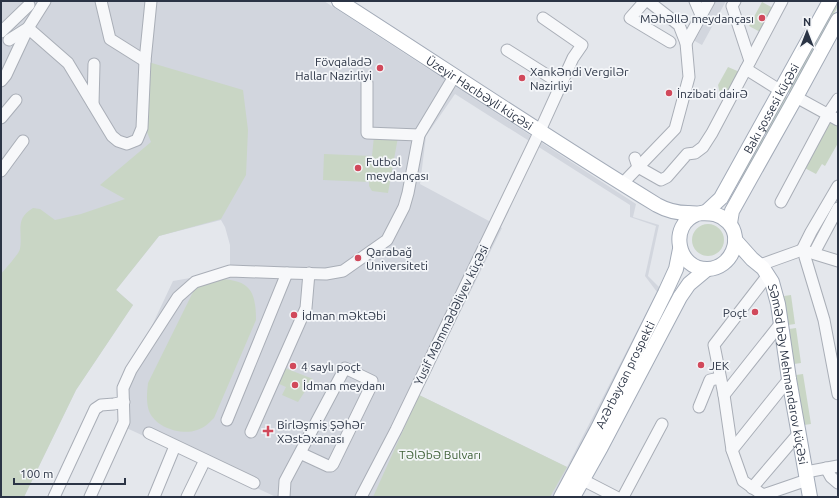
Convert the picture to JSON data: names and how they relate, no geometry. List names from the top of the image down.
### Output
{
  "streets": {
    "main road": [
      "Üzeyir Hacıbəyli küçəsi",
      "Bakı şossesi küçəsi",
      "Səməd bəy Mehmandarov küçəsi",
      "Azərbaycan prospekti"
    ],
    "street": ["Yusif Məmmədəliyev küçəsi"]
  },
  "crossings": [
    ["Üzeyir Hacıbəyli küçəsi", "Yusif Məmmədəliyev küçəsi"],
    ["Bakı şossesi küçəsi", "Səməd bəy Mehmandarov küçəsi"],
    ["Bakı şossesi küçəsi", "Azərbaycan prospekti"],
    ["Səməd bəy Mehmandarov küçəsi", "Azərbaycan prospekti"]
  ],
  "parks": ["Tələbə Bulvarı"],
  "places": {
    "other": [
      "Məhəllə meydançası",
      "Fövqaladə Hallar Nazirliyi",
      "Xankəndi Vergilər Nazirliyi",
      "İnzibati dairə",
      "Futbol meydançası",
      "Qarabağ Universiteti",
      "Poçt",
      "İdman məktəbi",
      "JEK",
      "4 saylı poçt",
      "İdman meydanı"
    ],
    "health": ["Birləşmiş Şəhər Xəstəxanası"]
  },
  "scale_bar": "100 m",
  "north": "top"
}
